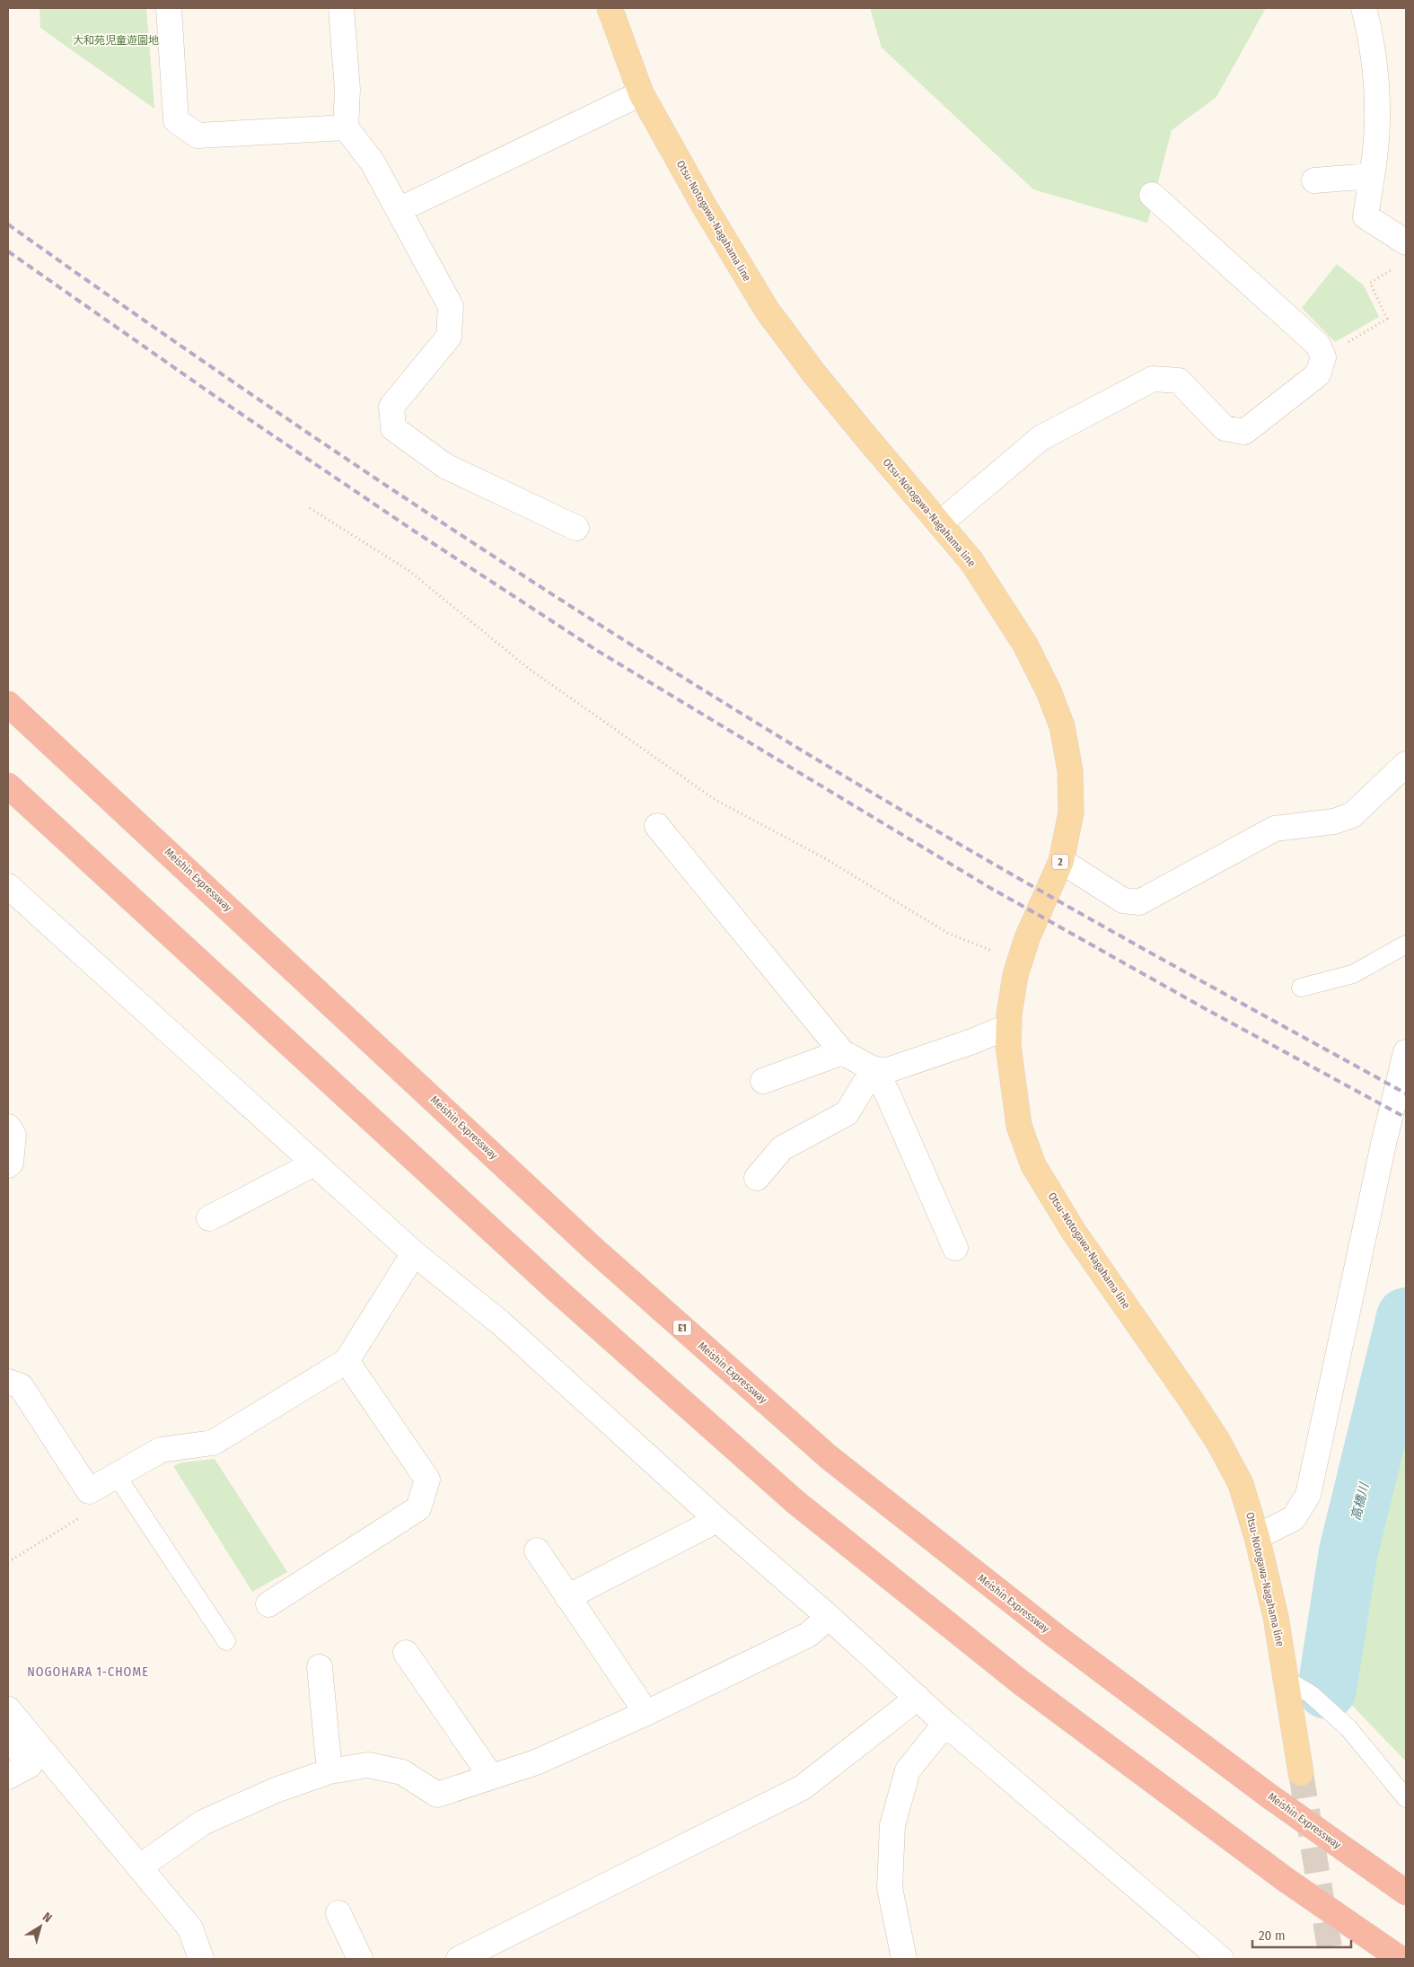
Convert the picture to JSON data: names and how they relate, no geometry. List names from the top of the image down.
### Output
{
  "streets": {
    "highway": ["Meishin Expressway", "E1"],
    "main road": ["Otsu-Notogawa-Nagahama line", "2"]
  },
  "districts": ["NOGOHARA 1-CHOME"],
  "water": ["高橋川"],
  "parks": ["大和苑児童遊園地"],
  "scale_bar": "20 m",
  "north": "top right"
}
